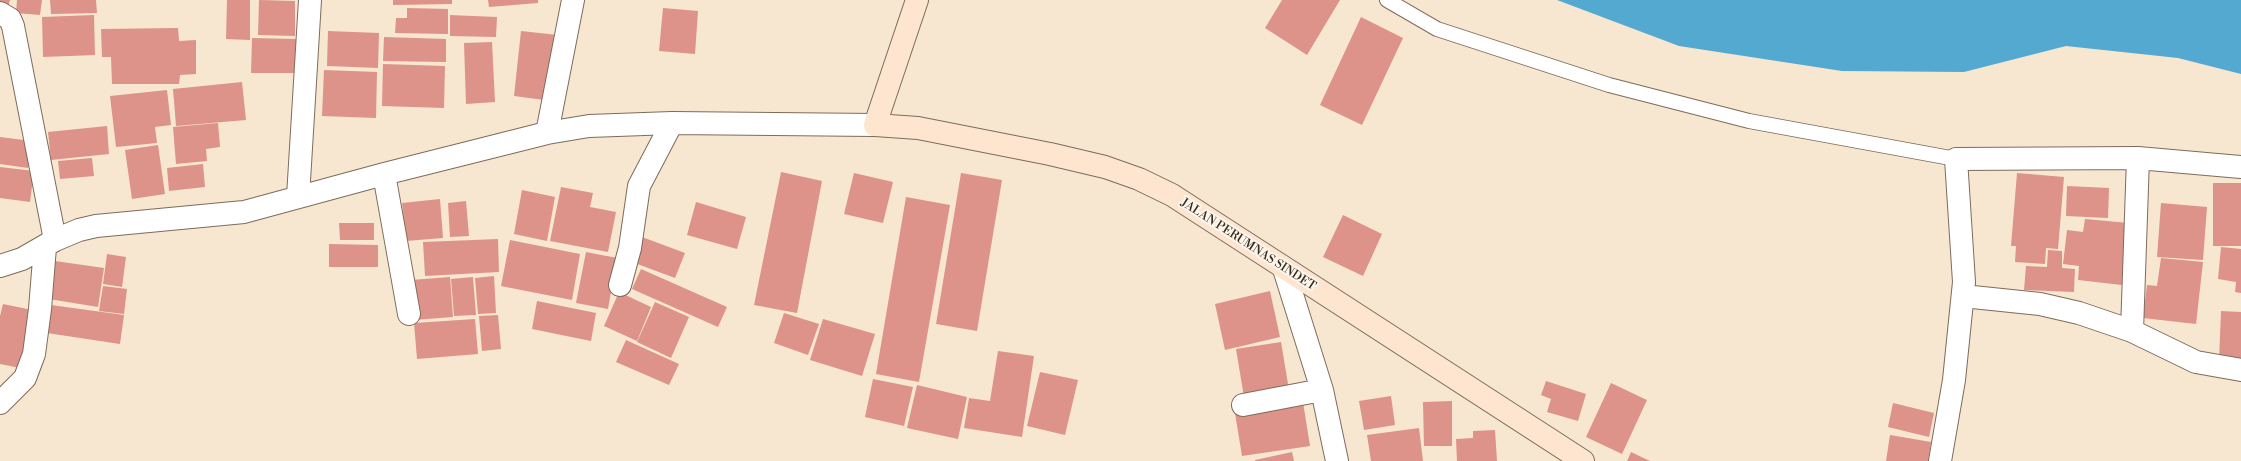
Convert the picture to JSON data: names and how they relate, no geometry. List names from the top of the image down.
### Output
{
  "streets": {
    "street": ["JALAN PERUMNAS SINDET"]
  }
}
